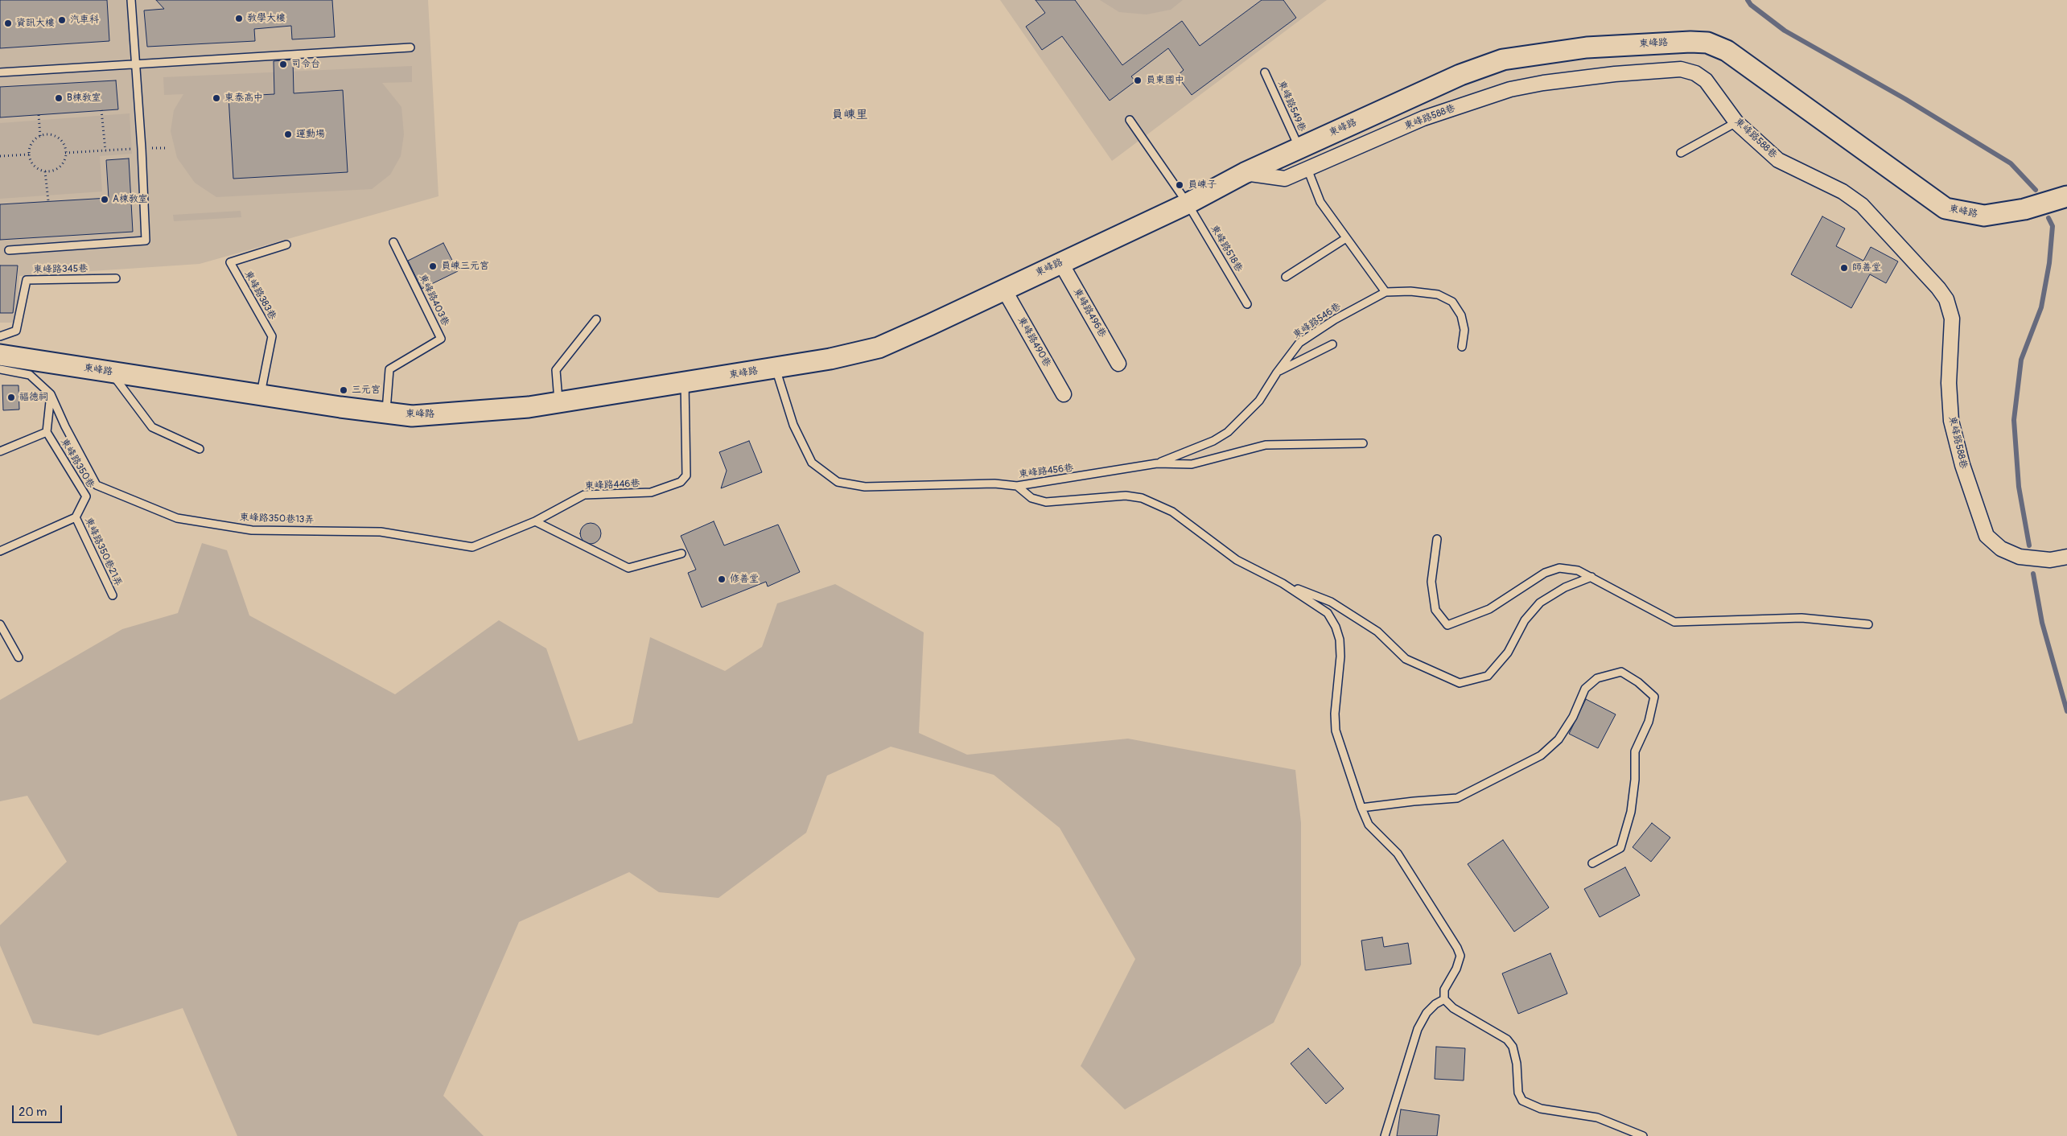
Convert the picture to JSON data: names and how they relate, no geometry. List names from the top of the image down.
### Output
{
  "streets": {
    "main road": ["東峰路"],
    "street": ["東峰路588巷", "東峰路496巷", "東峰路490巷"],
    "lane": [
      "東峰路549巷",
      "東峰路518巷",
      "東峰路345巷",
      "東峰路383巷",
      "東峰路403巷",
      "東峰路546巷",
      "東峰路350巷",
      "東峰路456巷",
      "東峰路446巷",
      "東峰路350巷13弄",
      "東峰路350巷21弄"
    ]
  },
  "crossings": [
    ["東峰路", "東峰路549巷"],
    ["東峰路", "東峰路588巷"],
    ["東峰路", "東峰路518巷"],
    ["東峰路", "東峰路383巷"],
    ["東峰路", "東峰路403巷"],
    ["東峰路", "東峰路496巷"],
    ["東峰路", "東峰路490巷"],
    ["東峰路", "東峰路456巷"],
    ["東峰路", "東峰路446巷"],
    ["東峰路546巷", "東峰路456巷"],
    ["東峰路350巷", "東峰路350巷21弄"],
    ["東峰路446巷", "東峰路350巷13弄"]
  ],
  "districts": ["員崠里"],
  "places": [
    "教學大樓",
    "汽車科",
    "資訊大樓",
    "司令台",
    "員東國中",
    "B棟教室",
    "東泰高中",
    "運動場",
    "員崠子",
    "A棟教室",
    "員崠三元宮",
    "師善堂",
    "三元宮",
    "福德祠",
    "修善堂"
  ],
  "scale_bar": "20 m"
}
